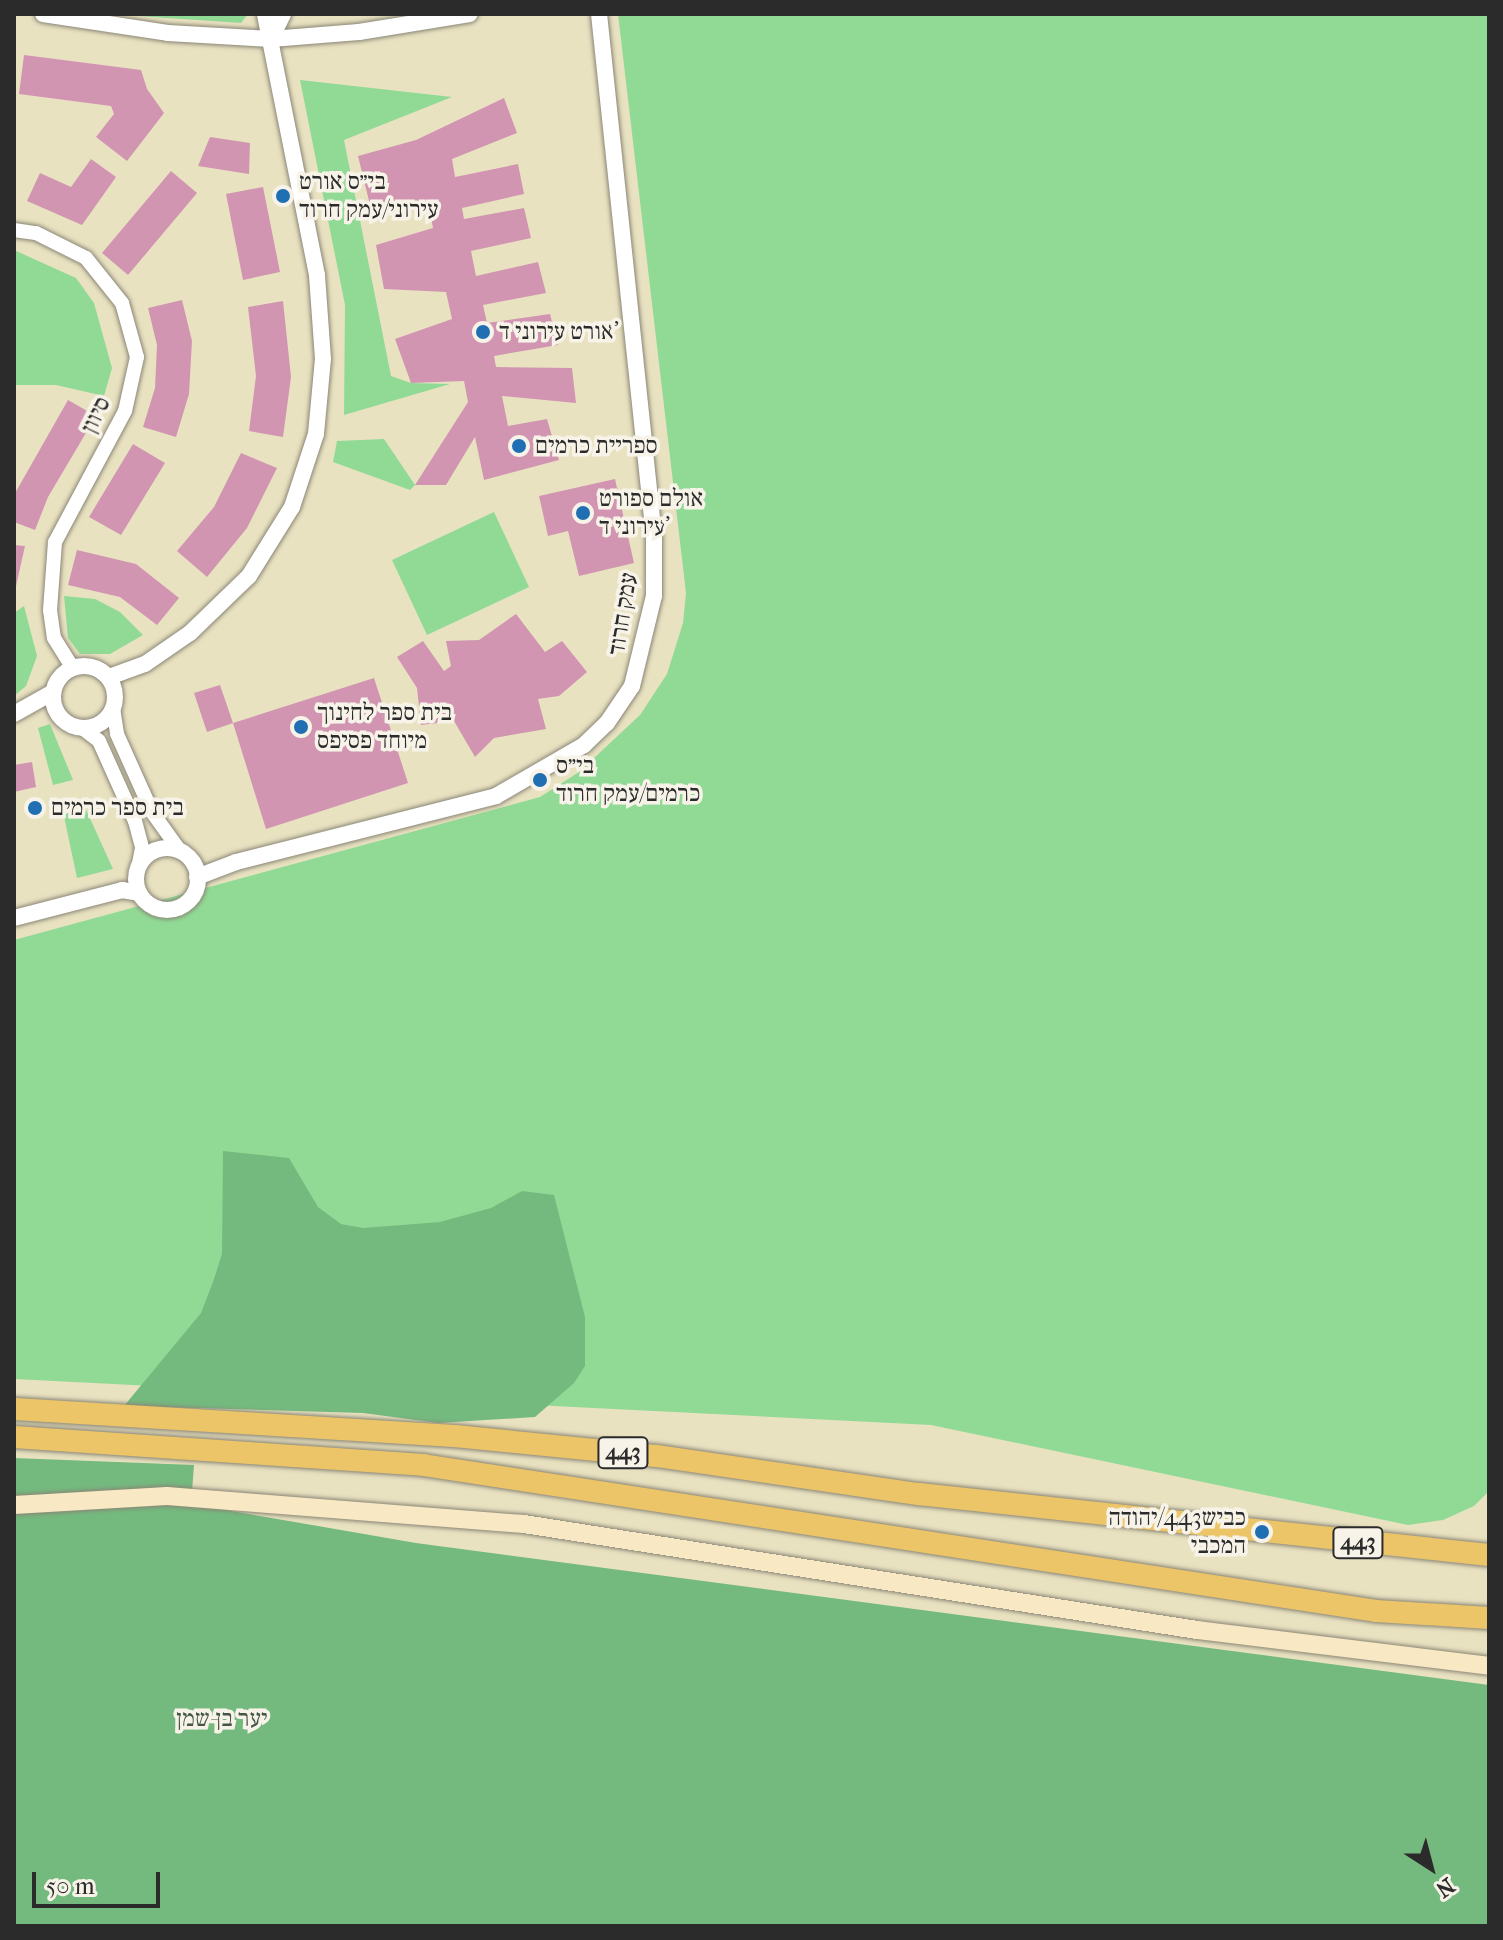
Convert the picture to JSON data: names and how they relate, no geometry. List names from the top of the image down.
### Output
{
  "streets": {
    "highway": ["443"],
    "street": ["סיוון", "עמק חרוד"]
  },
  "parks": ["יער בן-שמן"],
  "places": [
    "בי״ס אורט עירוני/עמק חרוד",
    "אורט עירוני ד'",
    "ספריית כרמים",
    "אולם ספורט עירוני ד'",
    "בית ספר לחינוך מיוחד פסיפס",
    "בי״ס כרמים/עמק חרוד",
    "בית ספר כרמים",
    "כביש443/יהודה המכבי"
  ],
  "scale_bar": "50 m",
  "north": "bottom right"
}
